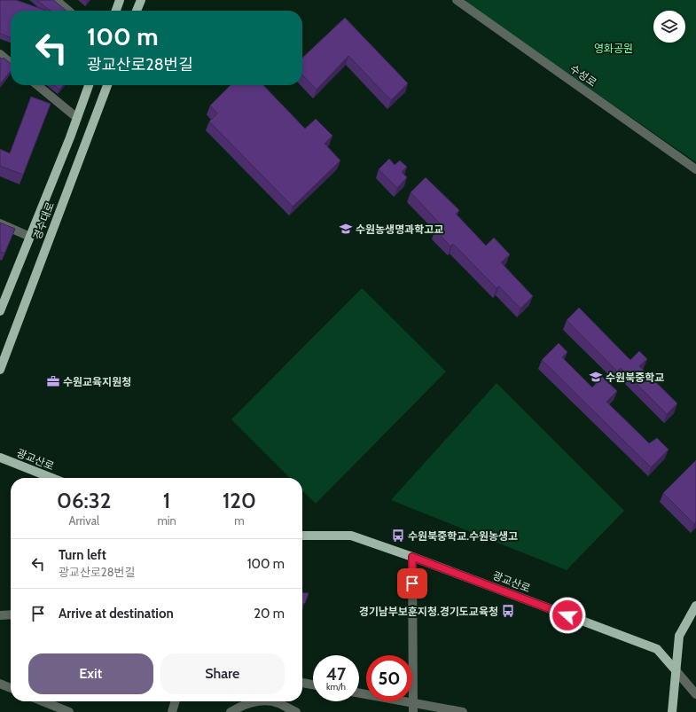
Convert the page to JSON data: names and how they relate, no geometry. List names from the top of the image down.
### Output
{
  "streets": {
    "main road": ["경수대로", "광교산로"],
    "street": ["수성로"]
  },
  "parks": ["영화공원"],
  "places": {
    "school or university": ["수원농생명과학고교", "수원북중학교"],
    "office": ["수원교육지원청"],
    "bus stop": ["수원북중학교.수원농생고", "경기남부보훈지청.경기도교육청"]
  },
  "page": {
    "turn": ["100 m", "광교산로28번길"],
    "eta": [
      "06:32",
      "Arrival",
      "1",
      "min",
      "120",
      "m"
    ],
    "list": [
      {
        "name": "Turn left",
        "note": "광교산로28번길",
        "value": "100 m"
      },
      {
        "name": "Arrive at destination",
        "value": "20 m"
      }
    ],
    "buttons": ["Exit", "Share"],
    "speed": "47 km/h",
    "limit": "50"
  }
}
